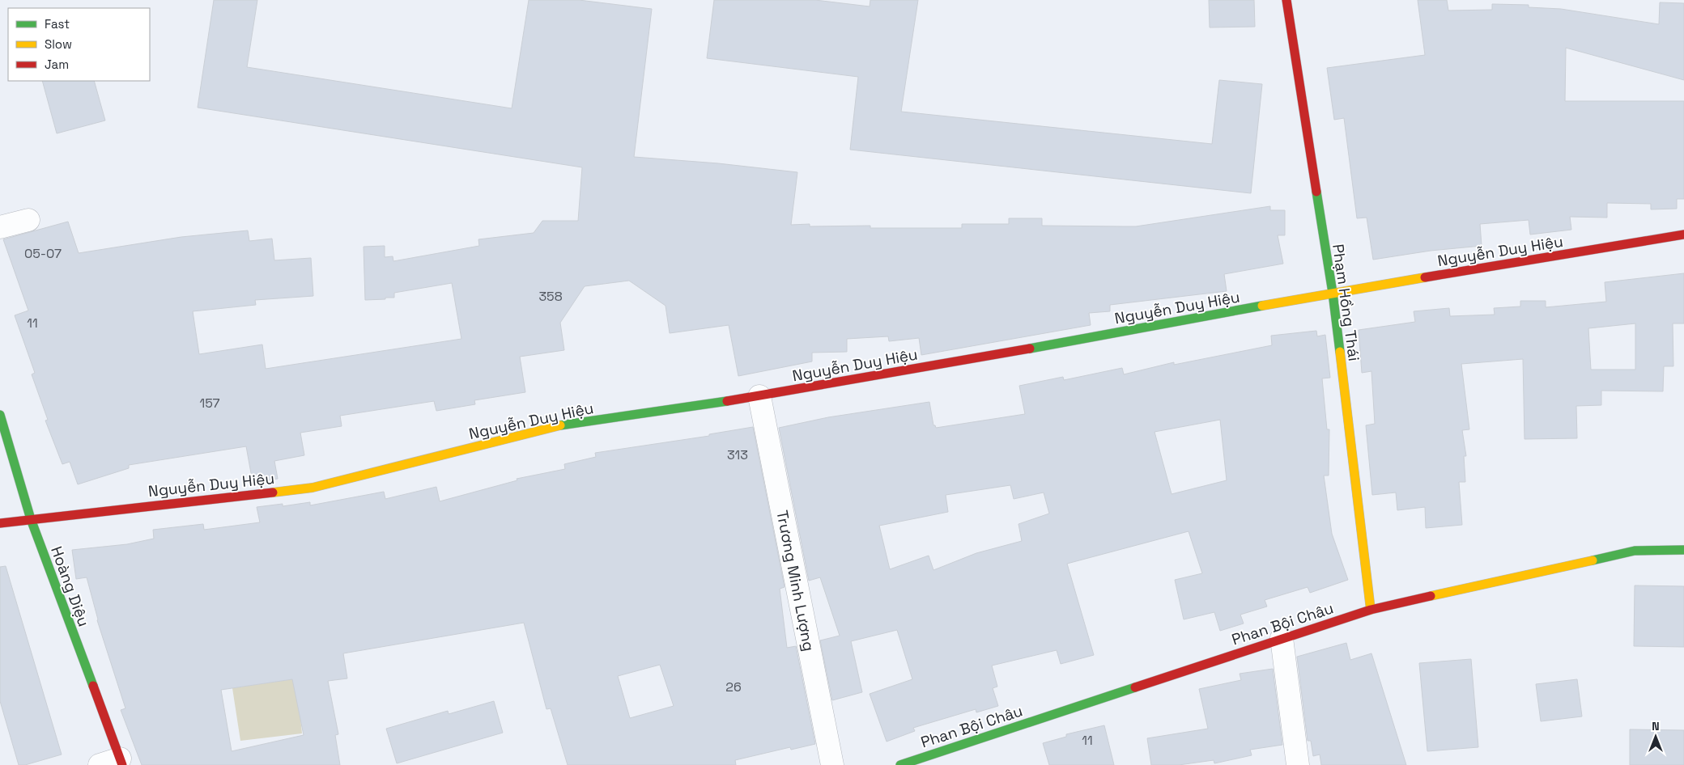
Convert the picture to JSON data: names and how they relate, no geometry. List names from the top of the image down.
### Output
{
  "streets": {
    "street": [
      "Nguyễn Duy Hiệu",
      "Phạm Hồng Thái",
      "Trương Minh Lượng",
      "Hoàng Diệu",
      "Phan Bội Châu"
    ]
  },
  "crossings": [
    ["Nguyễn Duy Hiệu", "Phạm Hồng Thái"],
    ["Nguyễn Duy Hiệu", "Trương Minh Lượng"],
    ["Nguyễn Duy Hiệu", "Hoàng Diệu"],
    ["Phạm Hồng Thái", "Phan Bội Châu"]
  ],
  "house_numbers": [
    "05-07",
    "358",
    "11",
    "157",
    "313",
    "26",
    "11"
  ],
  "legend": ["Fast", "Slow", "Jam"],
  "north": "top"
}
